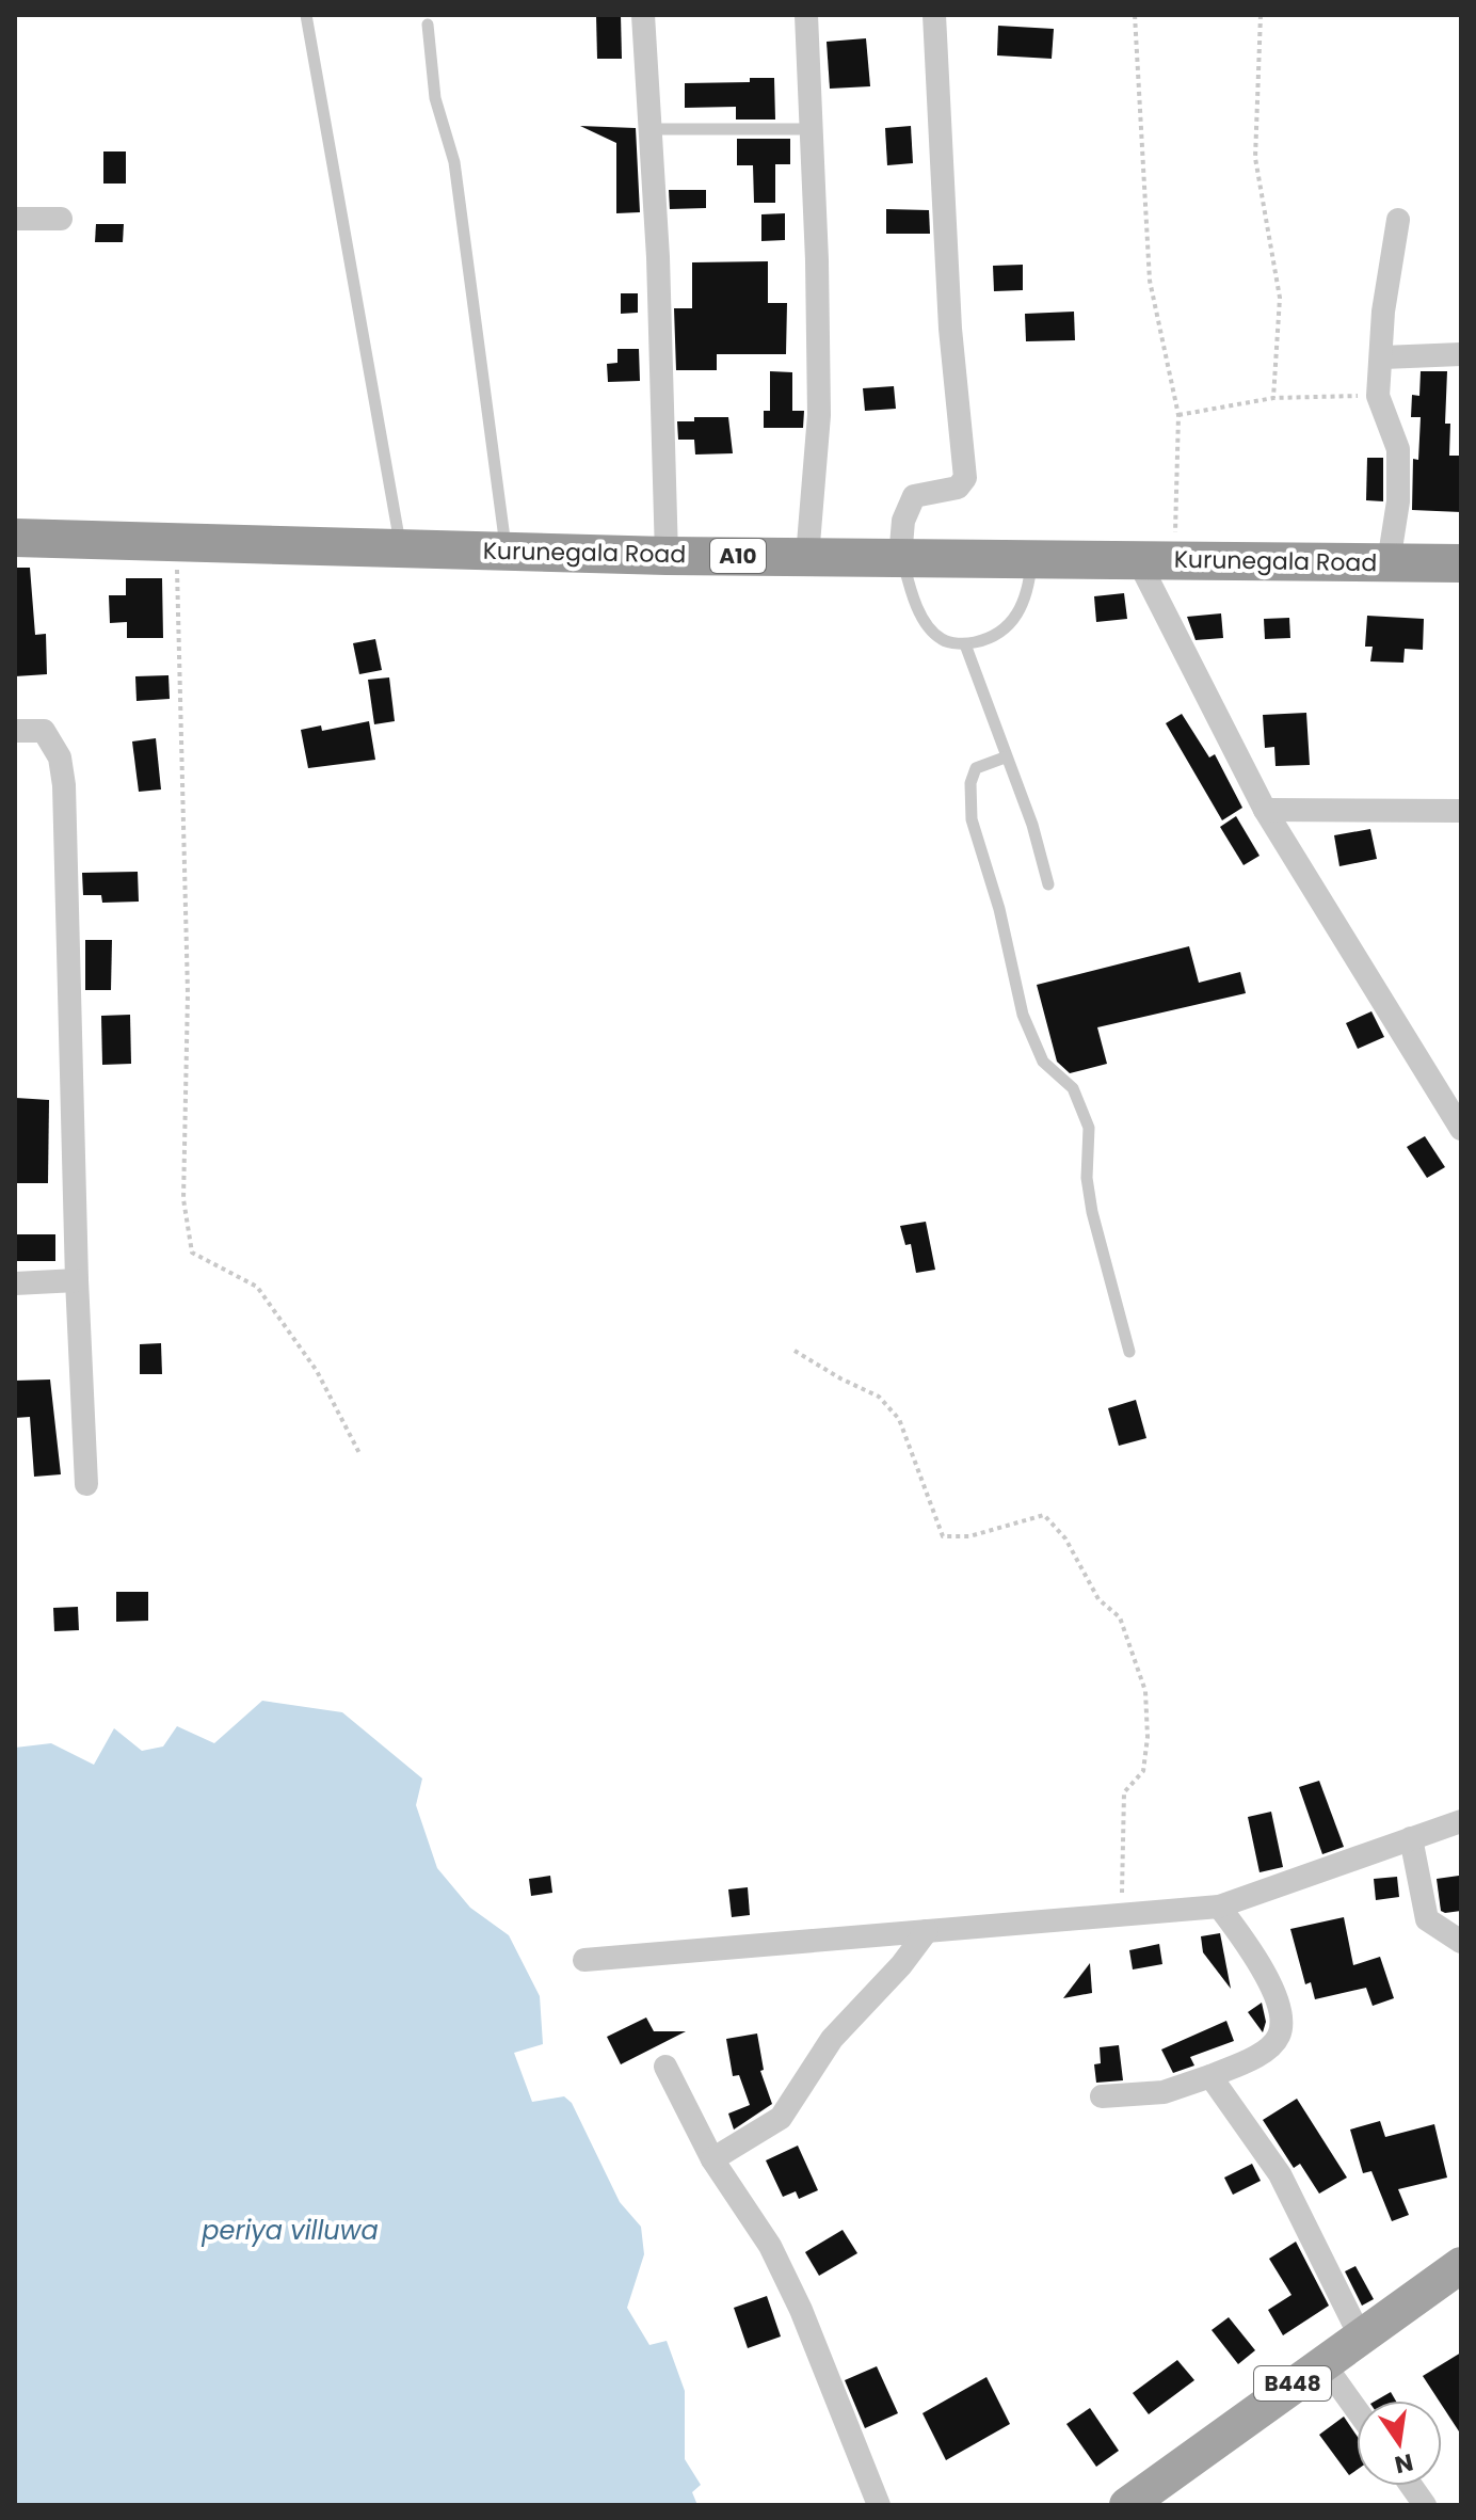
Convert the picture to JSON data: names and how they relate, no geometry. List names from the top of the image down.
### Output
{
  "streets": {
    "highway": ["Kurunegala Road", "A10"],
    "main road": ["B448"]
  },
  "water": ["periya villuwa"],
  "north": "bottom"
}
